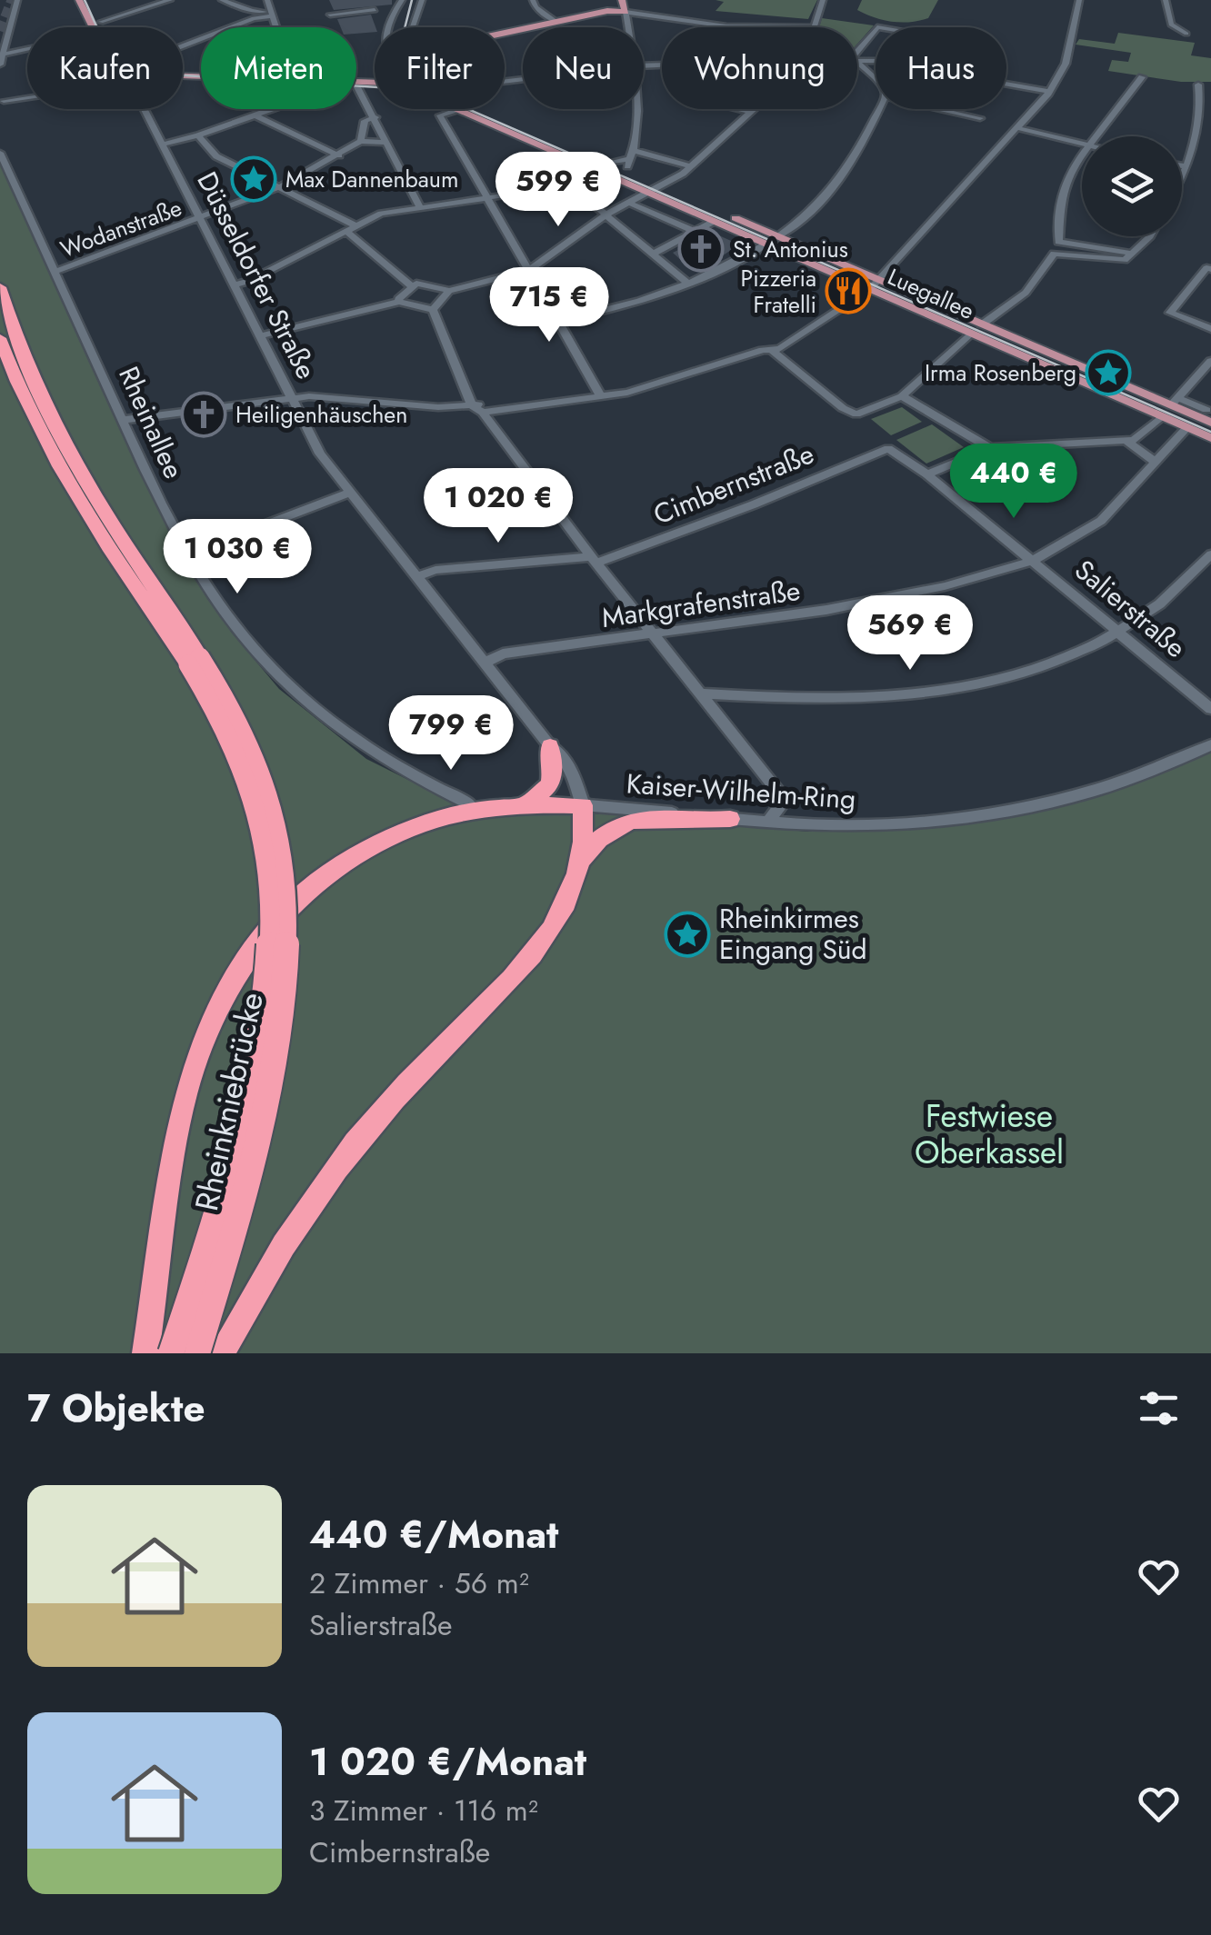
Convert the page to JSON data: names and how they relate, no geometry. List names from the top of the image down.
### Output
{
  "streets": {
    "highway": ["Rheinkniebrücke"],
    "main road": ["Düsseldorfer Straße", "Luegallee"],
    "street": [
      "Wodanstraße",
      "Rheinallee",
      "Cimbernstraße",
      "Markgrafenstraße",
      "Salierstraße",
      "Kaiser-Wilhelm-Ring"
    ]
  },
  "crossings": [
    ["Wodanstraße", "Düsseldorfer Straße"],
    ["Wodanstraße", "Rheinallee"],
    ["Düsseldorfer Straße", "Cimbernstraße"],
    ["Düsseldorfer Straße", "Markgrafenstraße"],
    ["Düsseldorfer Straße", "Kaiser-Wilhelm-Ring"],
    ["Luegallee", "Markgrafenstraße"],
    ["Cimbernstraße", "Salierstraße"],
    ["Markgrafenstraße", "Salierstraße"]
  ],
  "parks": ["Festwiese Oberkassel"],
  "places": {
    "place": ["Max Dannenbaum", "Irma Rosenberg", "Rheinkirmes Eingang Süd"],
    "church": ["St. Antonius", "Heiligenhäuschen"],
    "restaurant": ["Pizzeria Fratelli"]
  },
  "page": {
    "chip": [
      "Kaufen",
      "Mieten",
      "Filter",
      "Neu",
      "Wohnung",
      "Haus"
    ],
    "price": [
      "599 €",
      "715 €",
      "440 €",
      "1 020 €",
      "1 030 €",
      "569 €",
      "799 €"
    ],
    "heading": "7 Objekte",
    "list": [
      {
        "name": "440 €/Monat",
        "note": "2 Zimmer · 56 m² · Salierstraße"
      },
      {
        "name": "1 020 €/Monat",
        "note": "3 Zimmer · 116 m² · Cimbernstraße"
      }
    ]
  }
}
